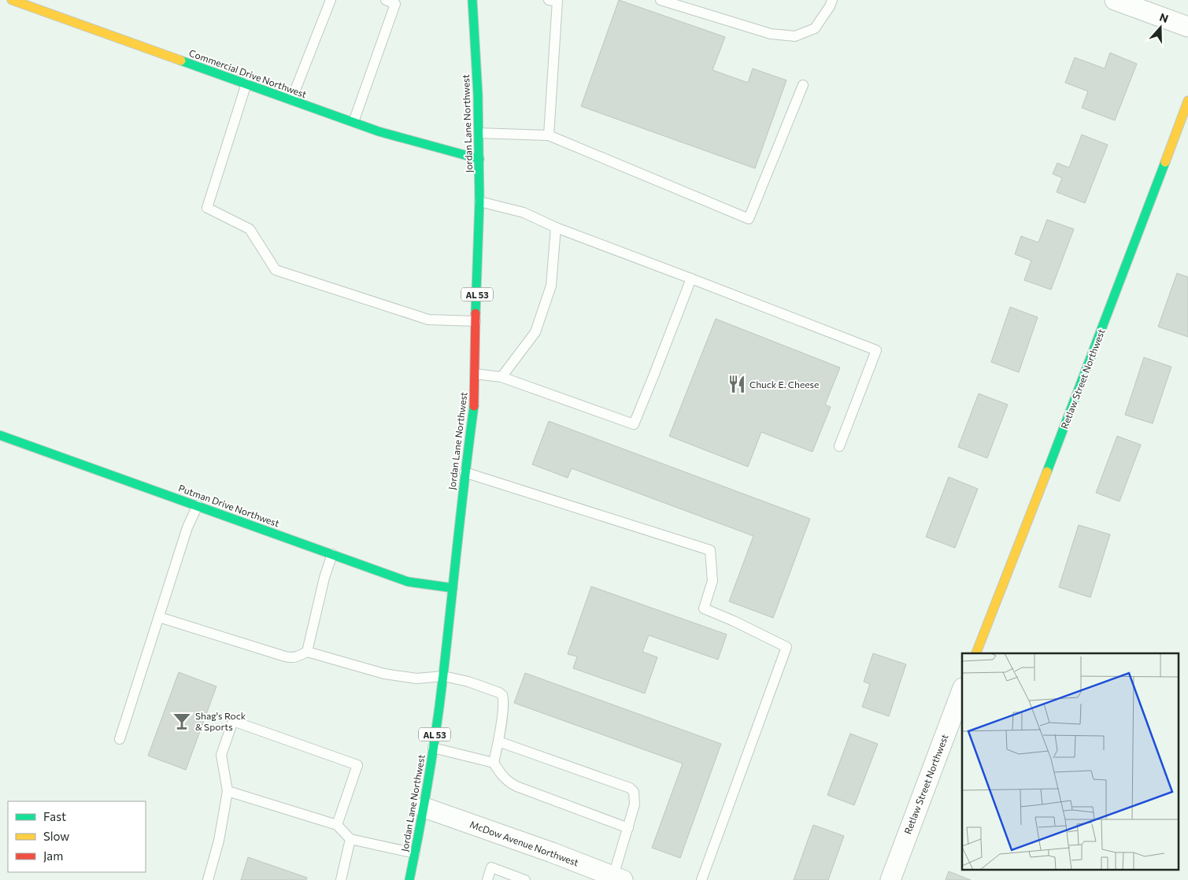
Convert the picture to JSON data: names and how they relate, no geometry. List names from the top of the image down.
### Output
{
  "streets": {
    "street": [
      "Commercial Drive Northwest",
      "Jordan Lane Northwest",
      "AL 53",
      "Retlaw Street Northwest",
      "Putman Drive Northwest",
      "McDow Avenue Northwest"
    ]
  },
  "crossings": [
    ["Commercial Drive Northwest", "Jordan Lane Northwest"],
    ["Jordan Lane Northwest", "Putman Drive Northwest"],
    ["Jordan Lane Northwest", "McDow Avenue Northwest"]
  ],
  "places": {
    "restaurant": ["Chuck E. Cheese"],
    "bar": ["Shag's Rock & Sports"]
  },
  "legend": ["Fast", "Slow", "Jam"],
  "north": "top"
}
